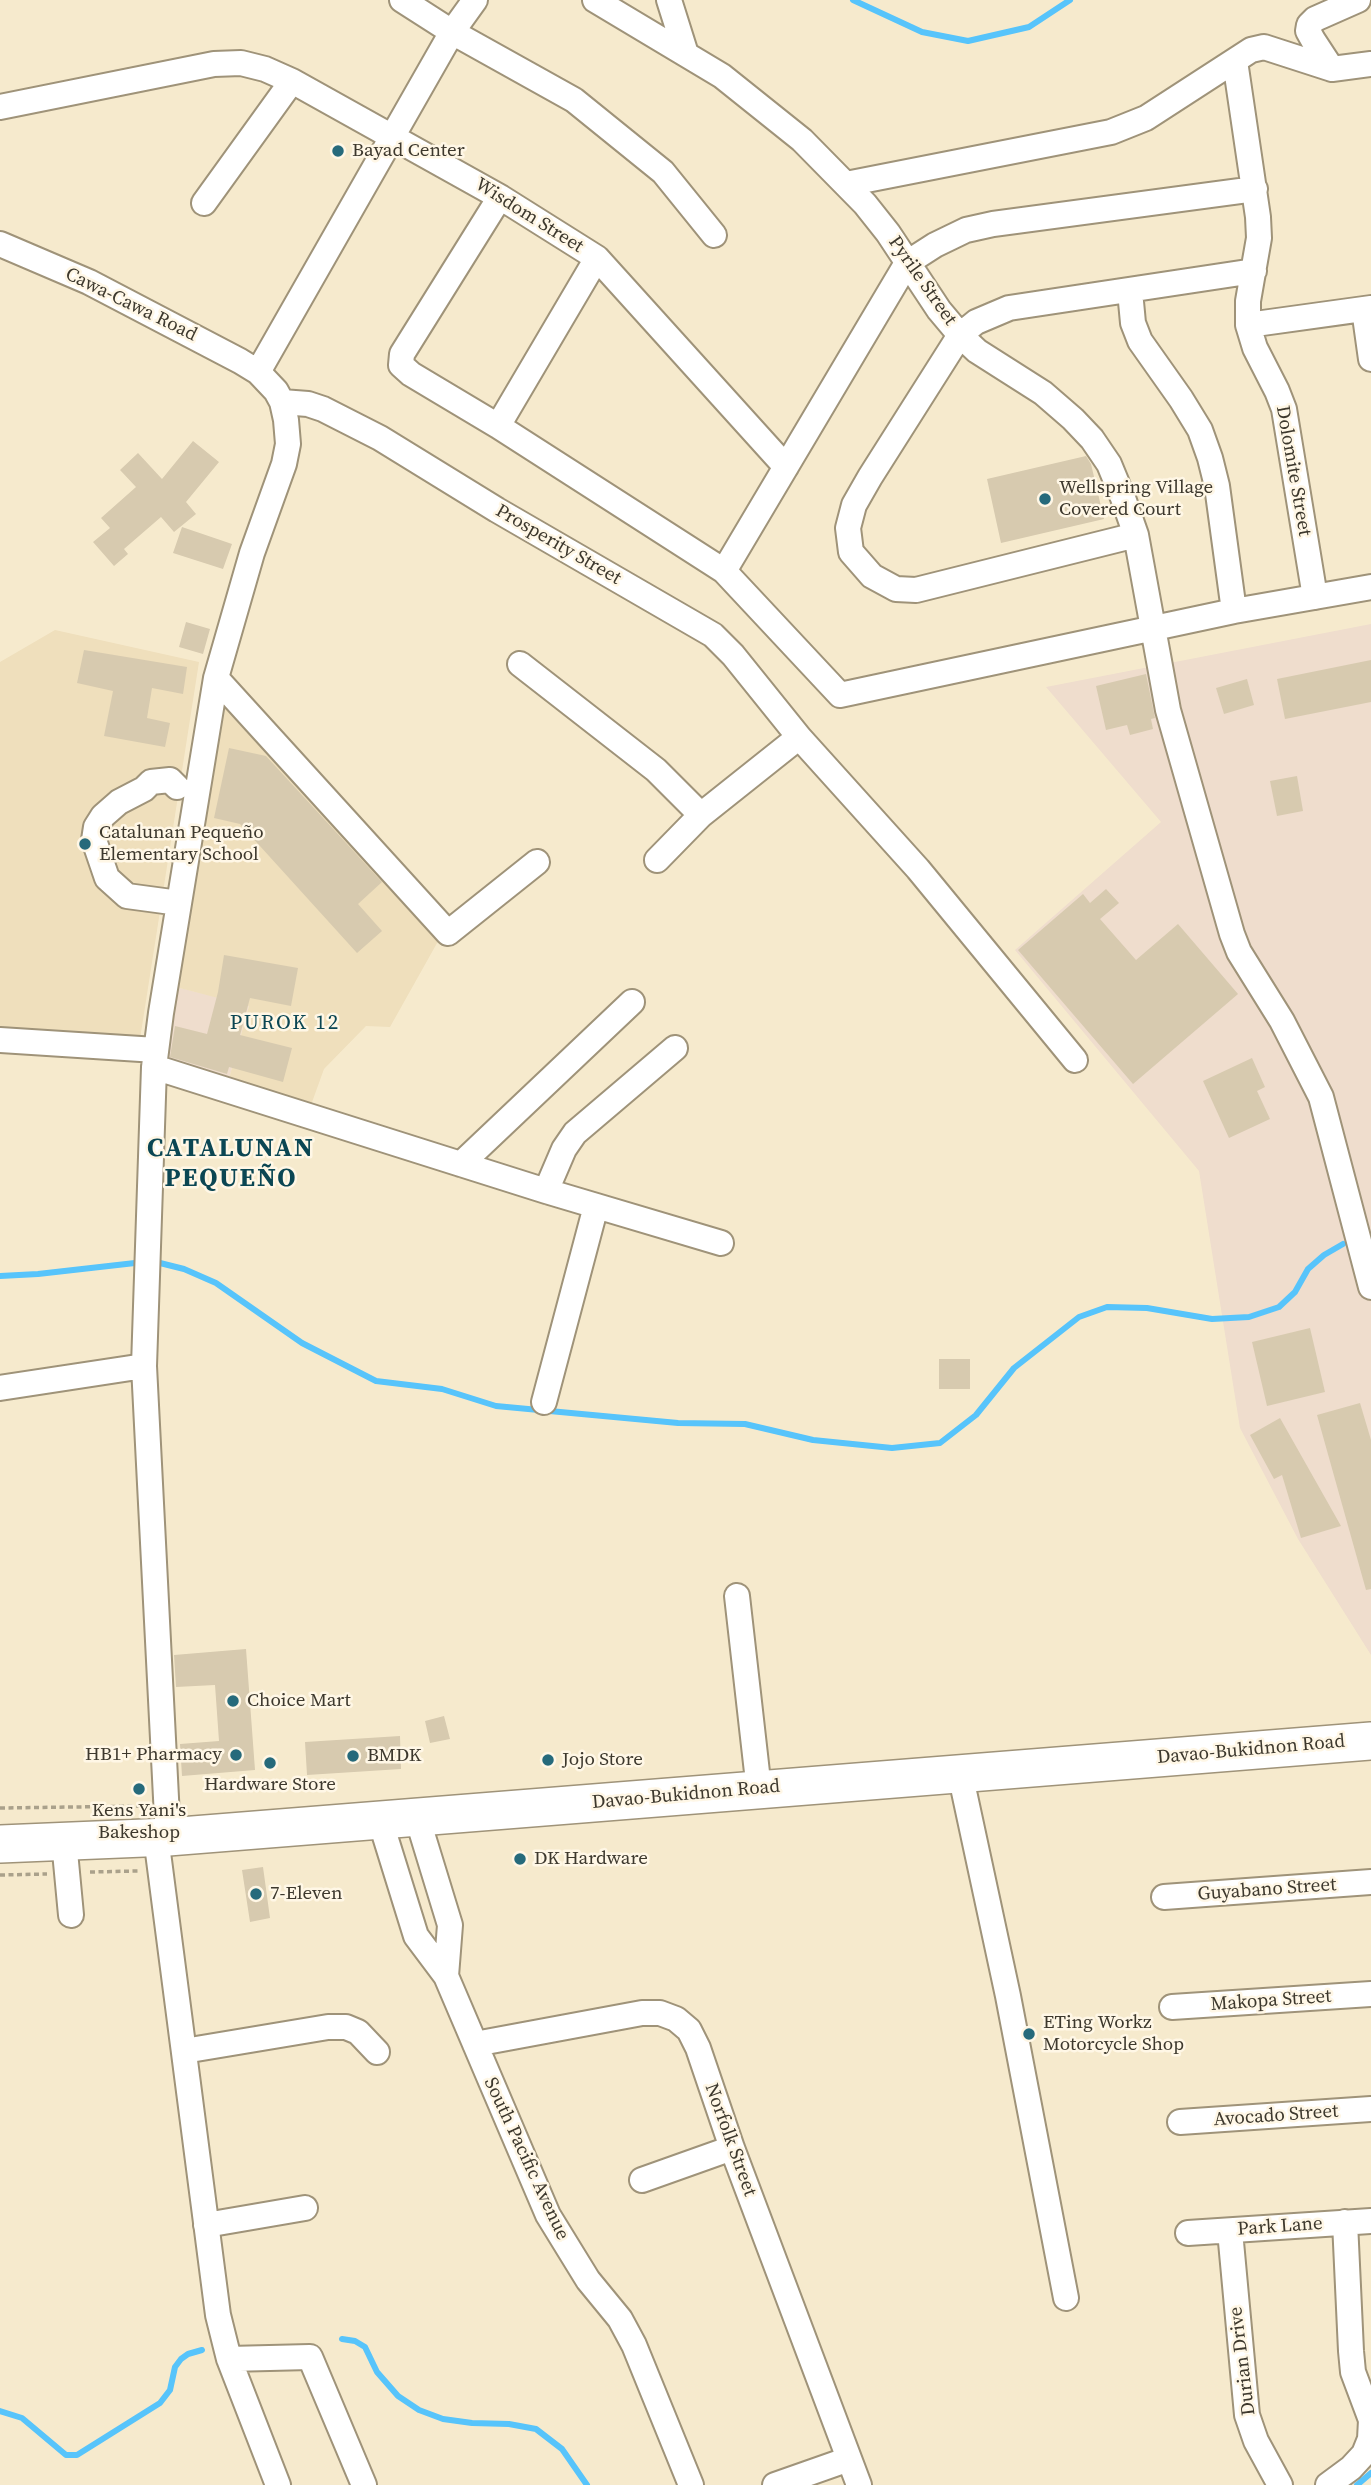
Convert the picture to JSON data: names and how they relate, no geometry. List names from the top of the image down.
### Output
{
  "streets": {
    "highway": ["Davao-Bukidnon Road"],
    "street": [
      "Wisdom Street",
      "Pyrile Street",
      "Cawa-Cawa Road",
      "Dolomite Street",
      "Prosperity Street",
      "Guyabano Street",
      "Makopa Street",
      "Avocado Street",
      "Norfolk Street",
      "South Pacific Avenue",
      "Park Lane",
      "Durian Drive"
    ]
  },
  "crossings": [
    ["Davao-Bukidnon Road", "South Pacific Avenue"],
    ["Norfolk Street", "South Pacific Avenue"],
    ["Park Lane", "Durian Drive"]
  ],
  "districts": ["PUROK 12", "CATALUNAN PEQUEÑO"],
  "places": [
    "Bayad Center",
    "Wellspring Village Covered Court",
    "Catalunan Pequeño Elementary School",
    "Choice Mart",
    "HB1+ Pharmacy",
    "BMDK",
    "Jojo Store",
    "Hardware Store",
    "Kens Yani's Bakeshop",
    "DK Hardware",
    "7-Eleven",
    "ETing Workz Motorcycle Shop"
  ]
}
